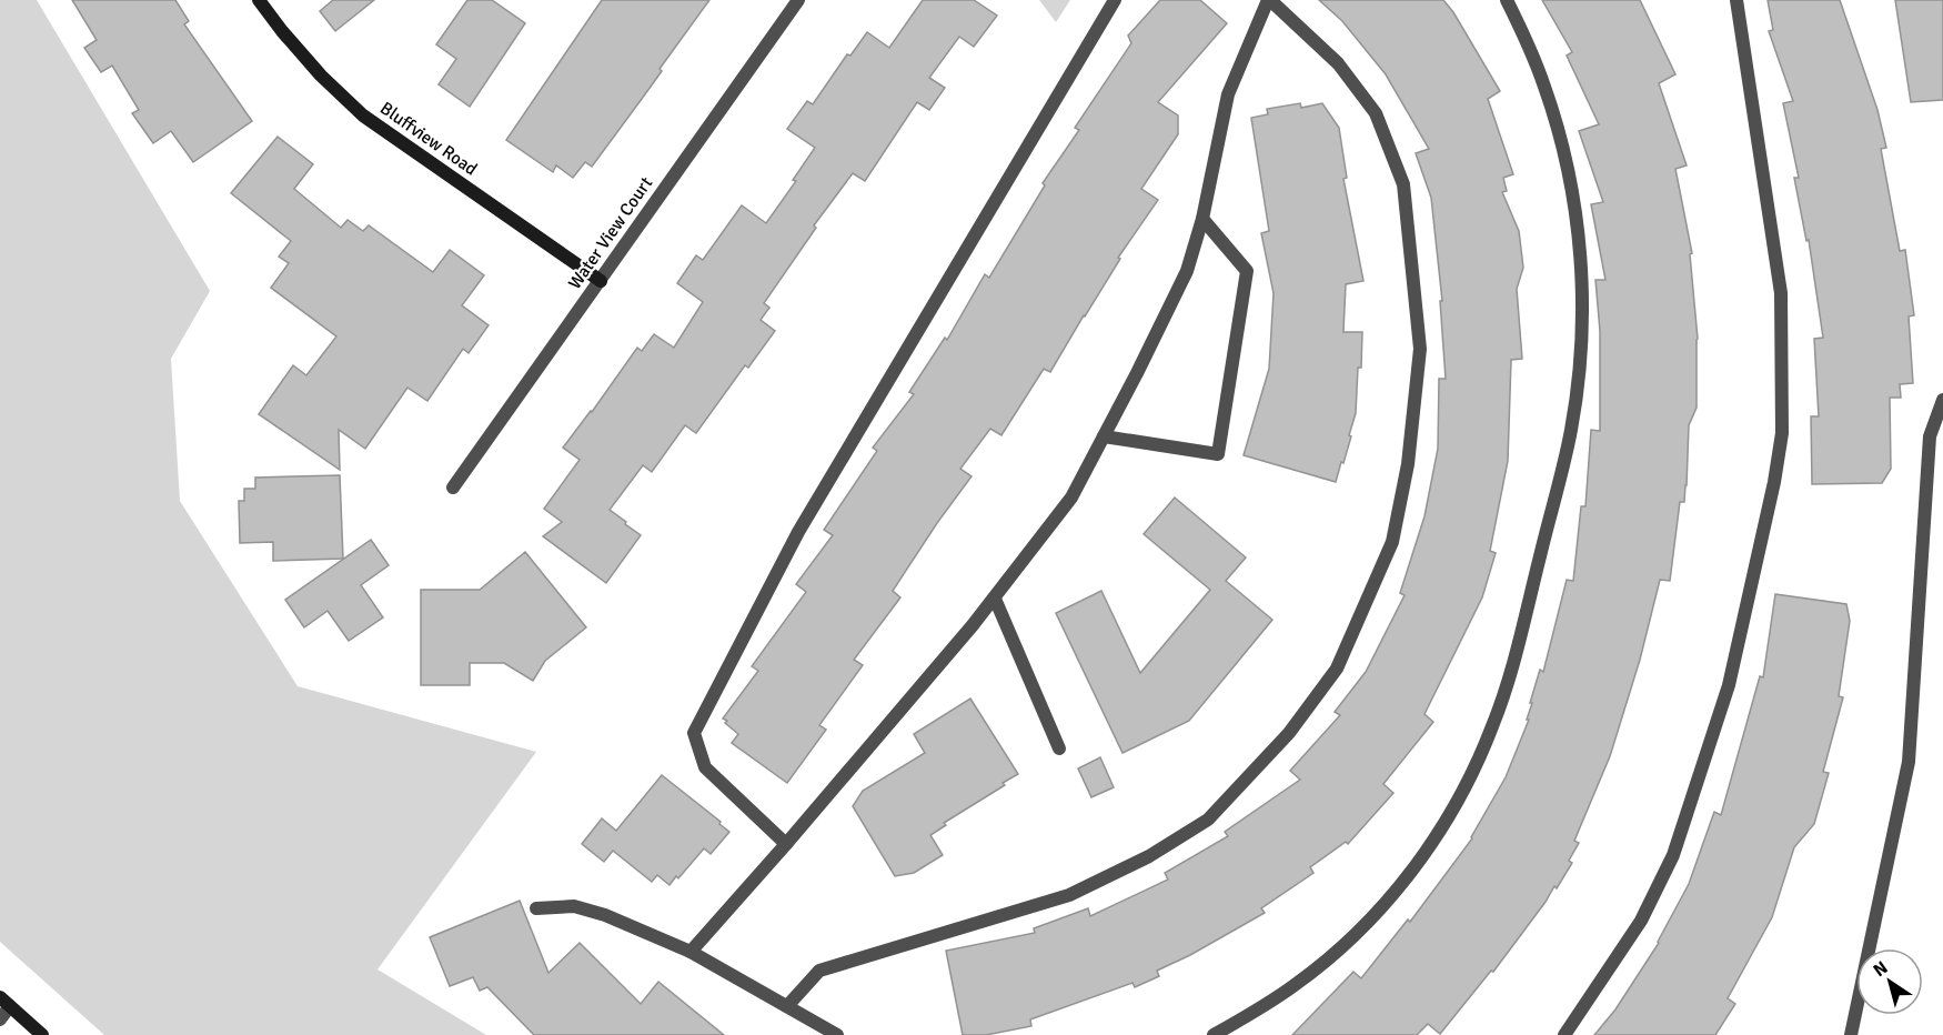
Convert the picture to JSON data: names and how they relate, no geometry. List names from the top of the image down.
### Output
{
  "streets": {
    "street": ["Bluffview Road", "Water View Court"]
  },
  "crossings": [
    ["Bluffview Road", "Water View Court"]
  ],
  "north": "top left"
}
